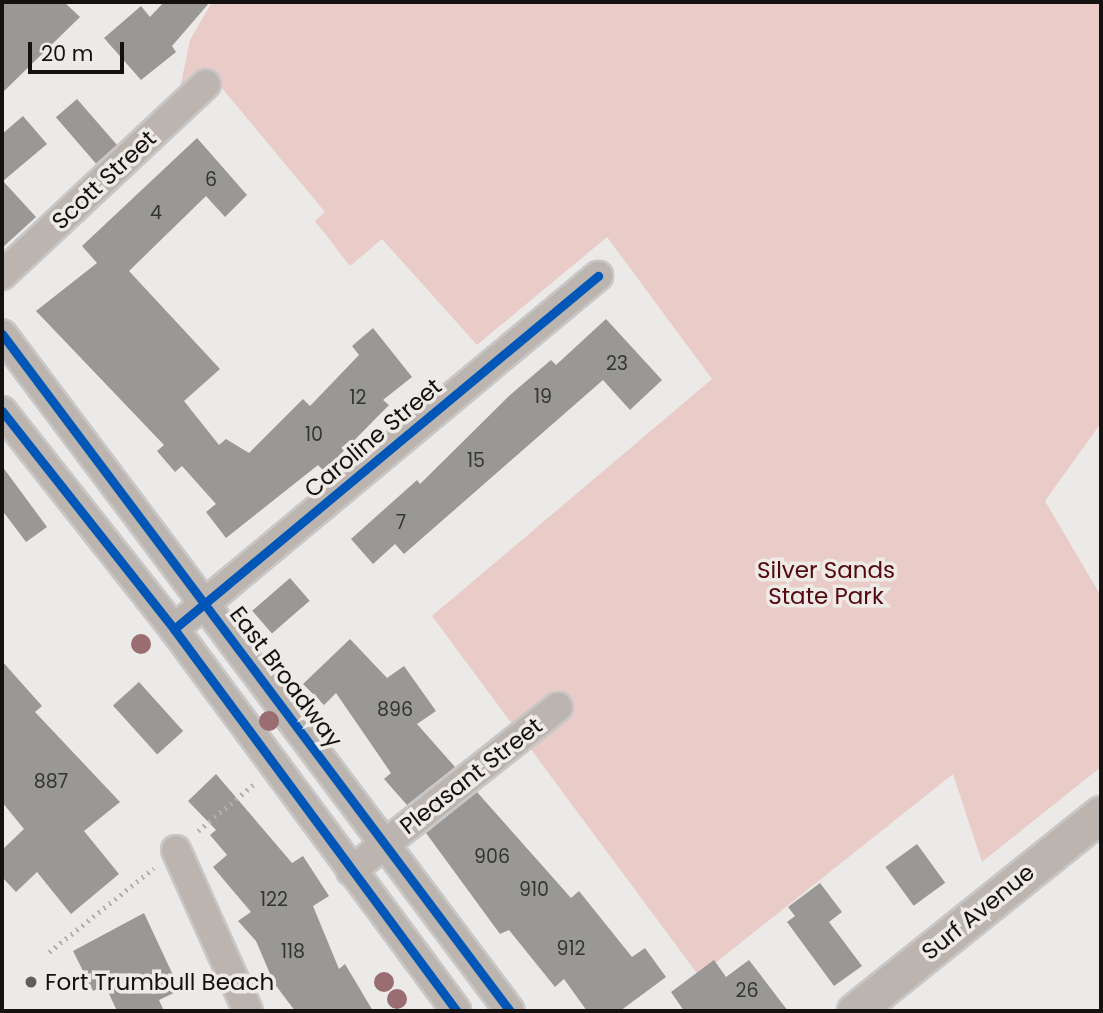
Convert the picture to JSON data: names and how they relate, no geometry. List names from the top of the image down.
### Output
{
  "streets": {
    "street": [
      "Scott Street",
      "Caroline Street",
      "East Broadway",
      "Pleasant Street",
      "Surf Avenue"
    ]
  },
  "crossings": [
    ["Caroline Street", "East Broadway"],
    ["East Broadway", "Pleasant Street"]
  ],
  "parks": ["Silver Sands State Park"],
  "places": ["Fort Trumbull Beach"],
  "house_numbers": [
    "6",
    "4",
    "23",
    "19",
    "12",
    "10",
    "15",
    "7",
    "896",
    "887",
    "906",
    "910",
    "122",
    "912",
    "118",
    "26"
  ],
  "scale_bar": "20 m"
}
